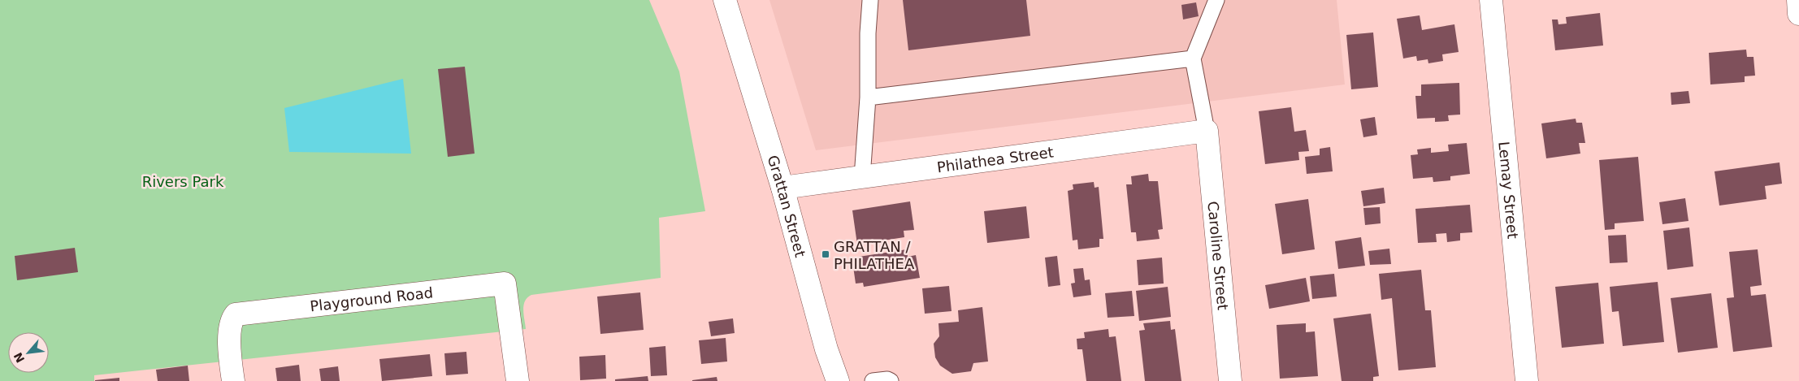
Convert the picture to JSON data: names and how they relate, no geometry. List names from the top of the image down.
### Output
{
  "streets": {
    "street": [
      "Philathea Street",
      "Lemay Street",
      "Grattan Street",
      "Caroline Street",
      "Playground Road"
    ]
  },
  "crossings": [
    ["Philathea Street", "Grattan Street"],
    ["Philathea Street", "Caroline Street"]
  ],
  "parks": ["Rivers Park"],
  "places": {
    "transit": ["GRATTAN / PHILATHEA"]
  },
  "north": "bottom left"
}
